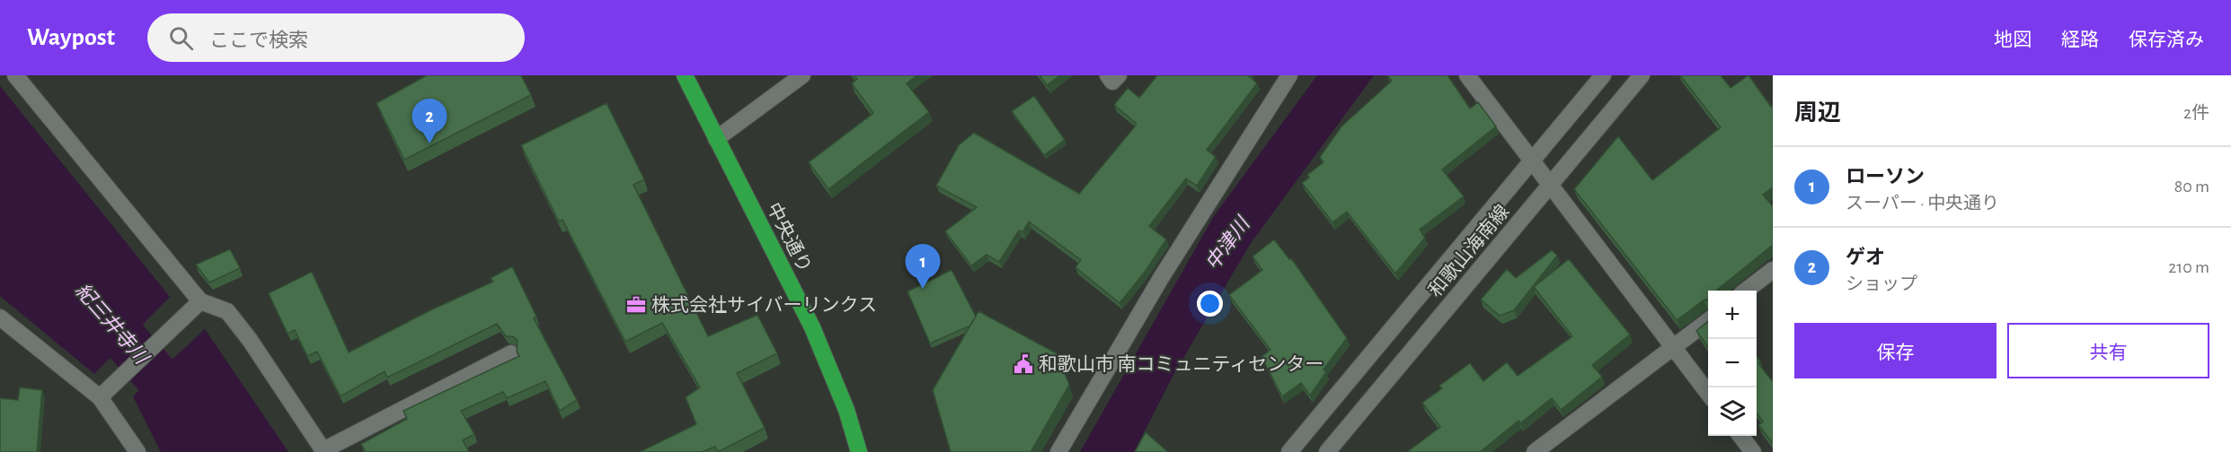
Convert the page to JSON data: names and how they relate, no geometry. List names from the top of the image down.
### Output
{
  "streets": {
    "highway": ["中央通り"],
    "street": ["和歌山海南線"]
  },
  "water": ["中津川", "紀三井寺川"],
  "places": {
    "office": ["株式会社サイバーリンクス"],
    "public building": ["和歌山市 南コミュニティセンター"]
  },
  "page": {
    "header": "Waypost",
    "search": "ここで検索",
    "nav": ["地図", "経路", "保存済み"],
    "heading": ["周辺", "2件"],
    "pins": ["2", "1"],
    "list": [
      {
        "mark": "1",
        "name": "ローソン",
        "note": "スーパー · 中央通り",
        "value": "80 m"
      },
      {
        "mark": "2",
        "name": "ゲオ",
        "note": "ショップ",
        "value": "210 m"
      }
    ],
    "map_buttons": ["+", "−"],
    "buttons": ["保存", "共有"]
  }
}
